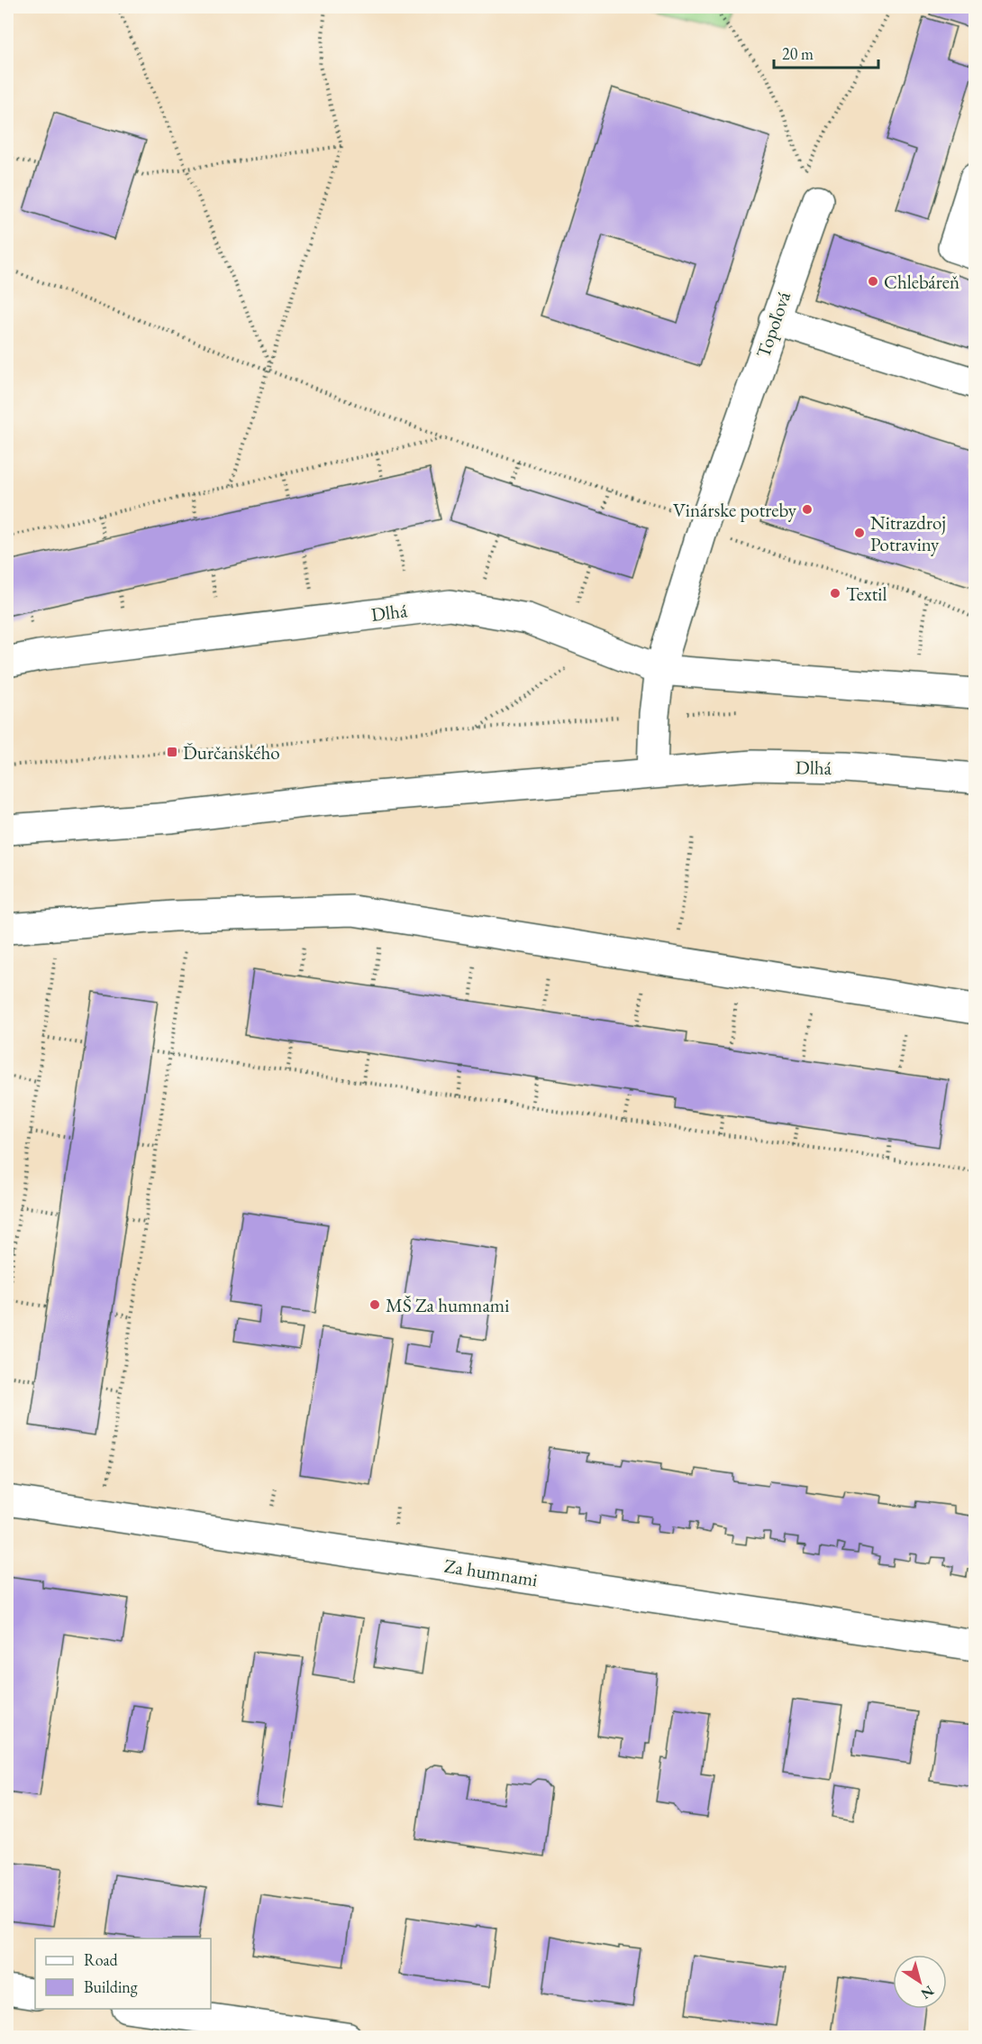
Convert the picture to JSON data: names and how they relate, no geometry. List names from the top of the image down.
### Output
{
  "streets": {
    "street": ["Topoľová", "Dlhá", "Za humnami"]
  },
  "crossings": [
    ["Topoľová", "Dlhá"]
  ],
  "places": {
    "other": [
      "Chlebáreň",
      "Vinárske potreby",
      "Nitrazdroj Potraviny",
      "Textil",
      "MŠ Za humnami"
    ],
    "transit": ["Ďurčanského"]
  },
  "legend": ["Road", "Building"],
  "scale_bar": "20 m",
  "north": "bottom right"
}
